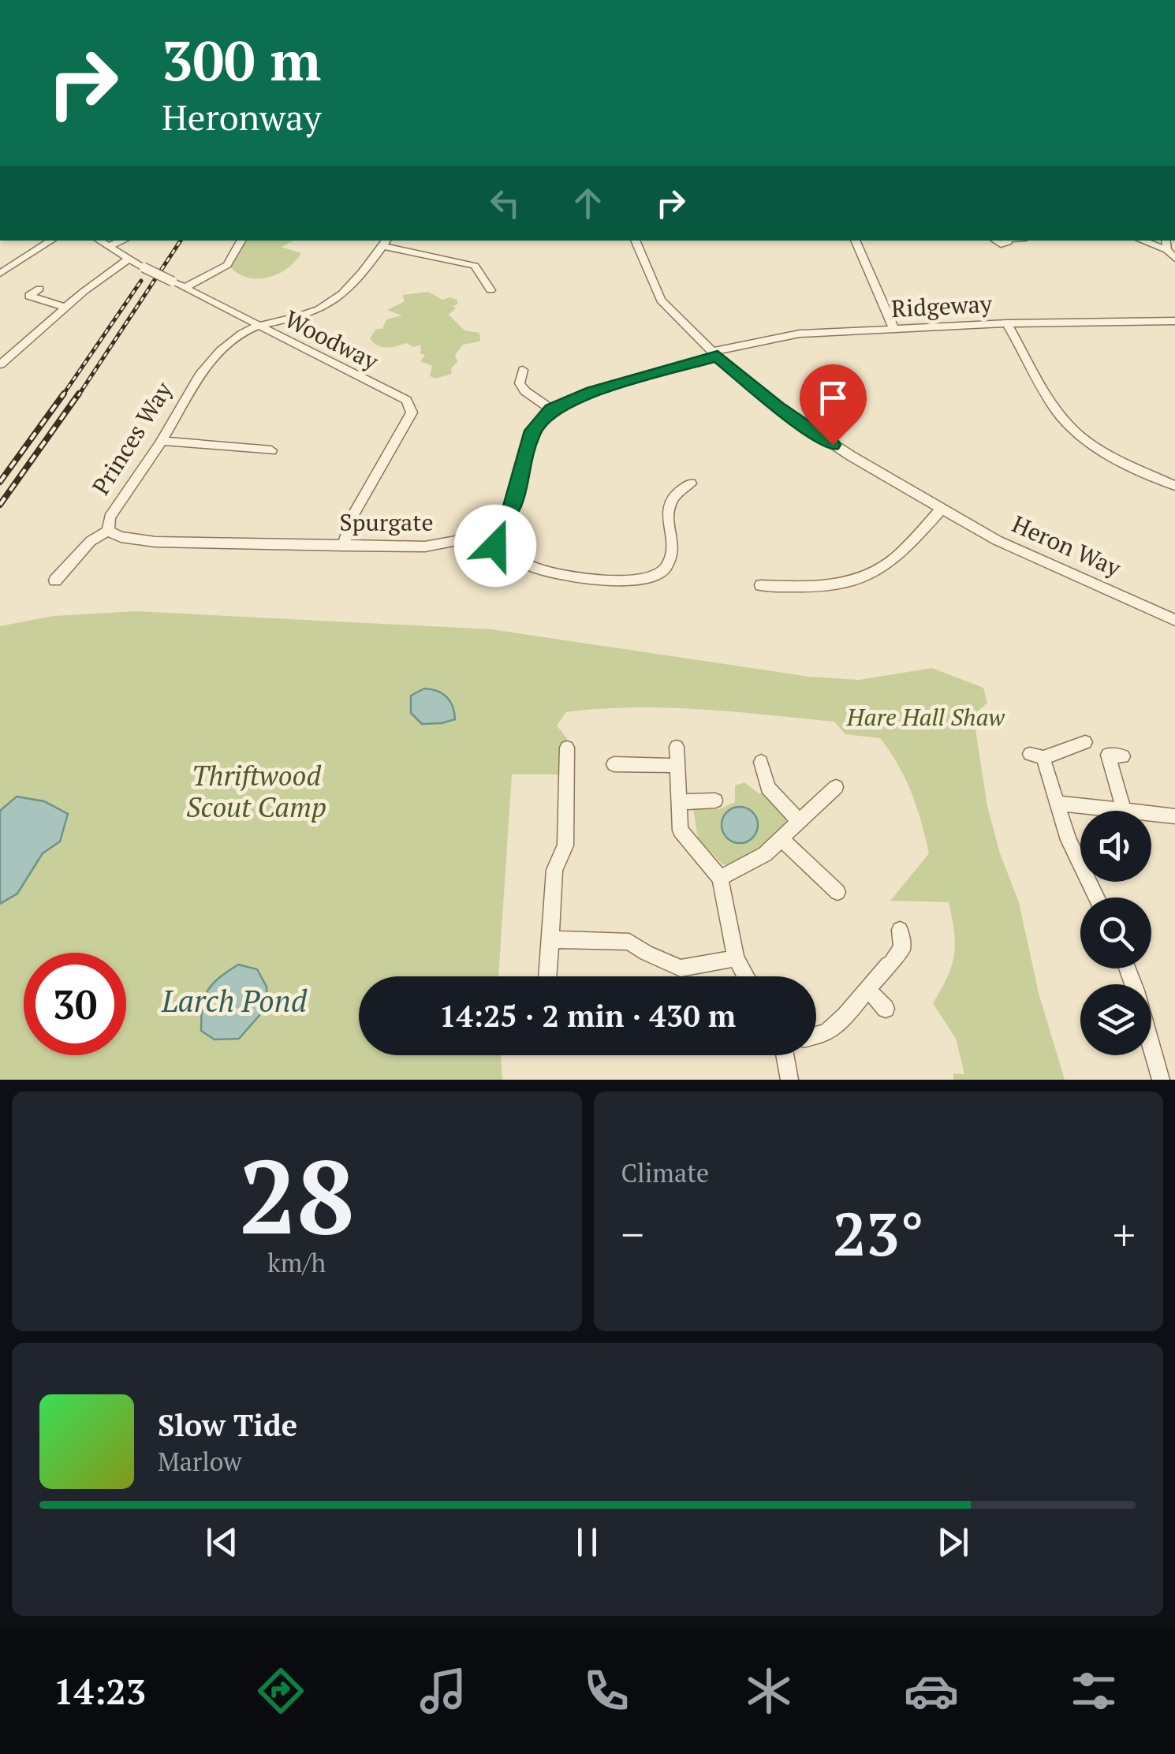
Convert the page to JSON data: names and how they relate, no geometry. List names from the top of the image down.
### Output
{
  "streets": {
    "street": [
      "Ridgeway",
      "Woodway",
      "Princes Way",
      "Spurgate",
      "Heron Way"
    ]
  },
  "crossings": [
    ["Ridgeway", "Heron Way"],
    ["Woodway", "Princes Way"],
    ["Woodway", "Spurgate"],
    ["Princes Way", "Spurgate"]
  ],
  "water": ["Larch Pond"],
  "parks": ["Hare Hall Shaw", "Thriftwood Scout Camp"],
  "page": {
    "turn": ["300 m", "Heronway"],
    "limit": "30",
    "trip": "14:25 · 2 min · 430 m",
    "tile": [
      ["28", "km/h"],
      "Climate"
    ],
    "heat": ["−", "23°", "+"],
    "song": ["Slow Tide", "Marlow"],
    "tabs": "14:23"
  }
}
